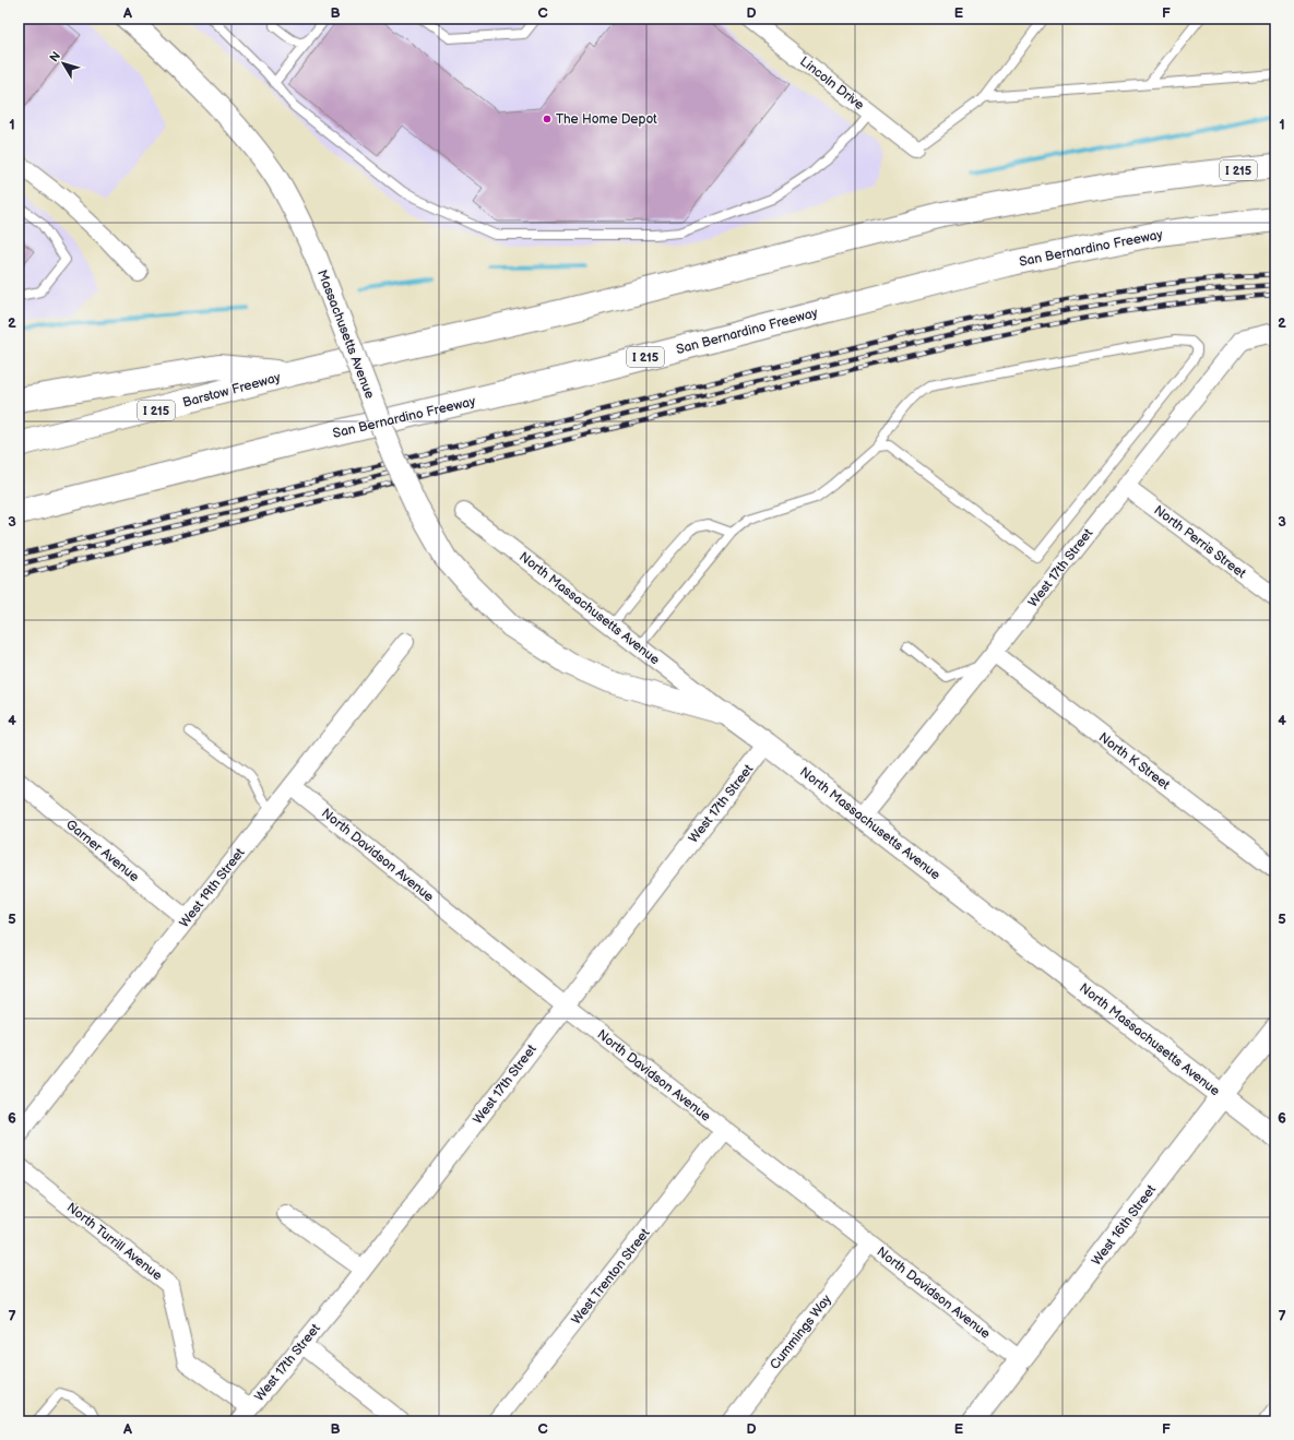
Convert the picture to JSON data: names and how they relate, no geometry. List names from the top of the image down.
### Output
{
  "streets": {
    "highway": ["I 215", "San Bernardino Freeway", "Barstow Freeway"],
    "street": [
      "Lincoln Drive",
      "Massachusetts Avenue",
      "North Perris Street",
      "West 17th Street",
      "North Massachusetts Avenue",
      "North K Street",
      "Garner Avenue",
      "North Davidson Avenue",
      "West 19th Street",
      "West 16th Street",
      "North Turrill Avenue",
      "West Trenton Street",
      "Cummings Way"
    ]
  },
  "crossings": [
    ["I 215", "Barstow Freeway"],
    ["Massachusetts Avenue", "North Massachusetts Avenue"],
    ["North Perris Street", "West 17th Street"],
    ["West 17th Street", "North Massachusetts Avenue"],
    ["West 17th Street", "North K Street"],
    ["West 17th Street", "North Davidson Avenue"],
    ["West 17th Street", "North Turrill Avenue"],
    ["North Massachusetts Avenue", "West 16th Street"],
    ["Garner Avenue", "West 19th Street"],
    ["North Davidson Avenue", "West 19th Street"],
    ["North Davidson Avenue", "West 16th Street"],
    ["North Davidson Avenue", "West Trenton Street"],
    ["North Davidson Avenue", "Cummings Way"]
  ],
  "places": ["The Home Depot"],
  "north": "top left",
  "grid": {
    "columns": [
      "A",
      "B",
      "C",
      "D",
      "E",
      "F"
    ],
    "rows": [
      "1",
      "2",
      "3",
      "4",
      "5",
      "6",
      "7"
    ]
  }
}
